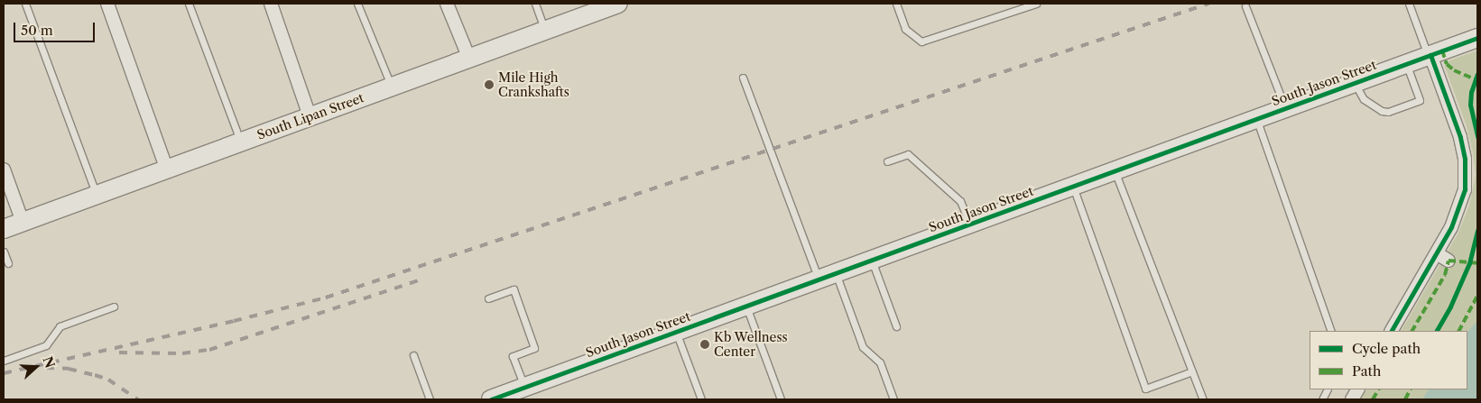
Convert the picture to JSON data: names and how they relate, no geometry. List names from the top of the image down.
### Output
{
  "streets": {
    "street": ["South Jason Street", "South Lipan Street"]
  },
  "places": ["Mile High Crankshafts", "Kb Wellness Center"],
  "legend": ["Cycle path", "Path"],
  "scale_bar": "50 m",
  "north": "right"
}
